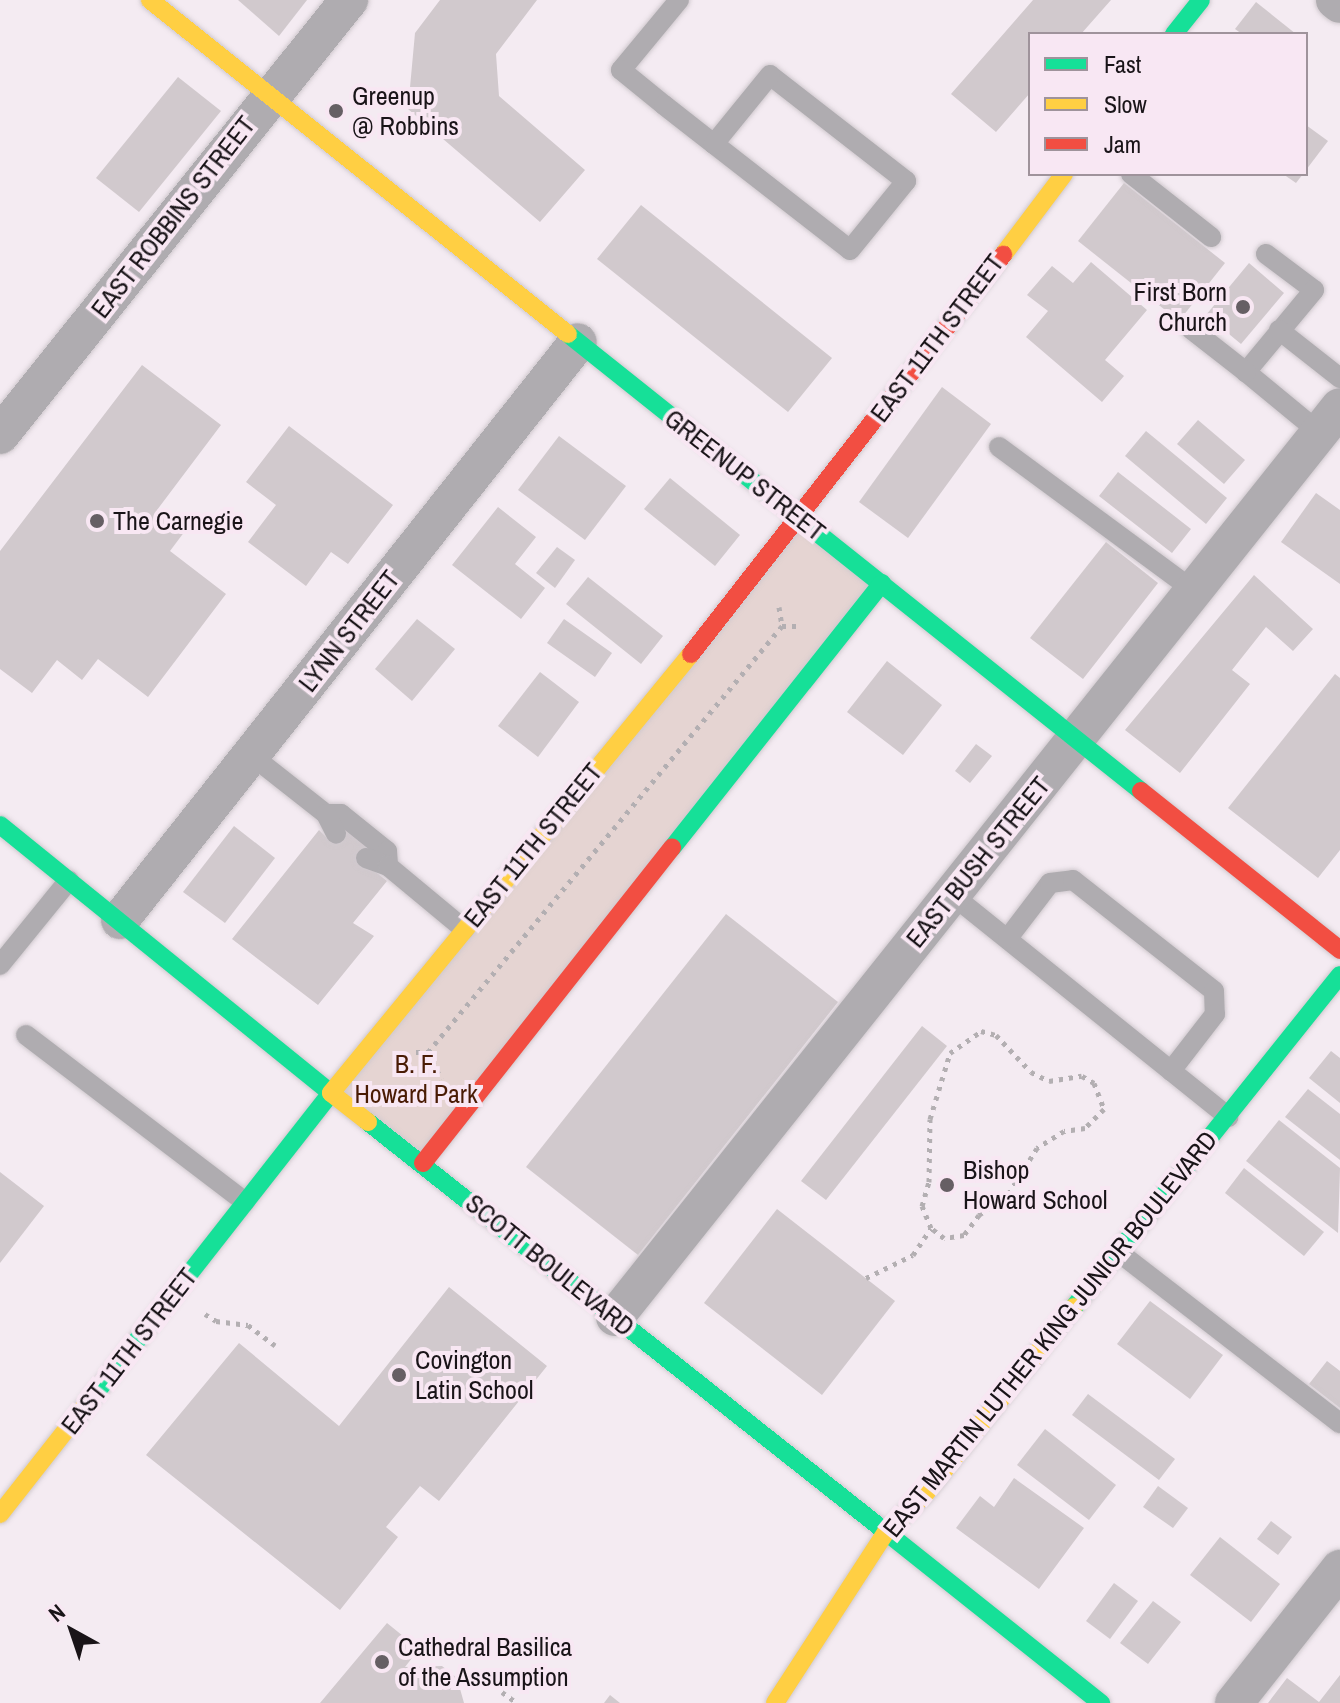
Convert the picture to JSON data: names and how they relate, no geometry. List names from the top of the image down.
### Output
{
  "streets": {
    "main road": [
      "EAST 11TH STREET",
      "GREENUP STREET",
      "SCOTT BOULEVARD",
      "EAST MARTIN LUTHER KING JUNIOR BOULEVARD"
    ],
    "street": ["EAST ROBBINS STREET", "LYNN STREET", "EAST BUSH STREET"]
  },
  "crossings": [
    ["EAST ROBBINS STREET", "GREENUP STREET"],
    ["EAST 11TH STREET", "GREENUP STREET"],
    ["EAST 11TH STREET", "SCOTT BOULEVARD"],
    ["GREENUP STREET", "LYNN STREET"],
    ["GREENUP STREET", "EAST BUSH STREET"],
    ["LYNN STREET", "SCOTT BOULEVARD"],
    ["EAST BUSH STREET", "SCOTT BOULEVARD"],
    ["SCOTT BOULEVARD", "EAST MARTIN LUTHER KING JUNIOR BOULEVARD"]
  ],
  "parks": ["B. F. Howard Park"],
  "places": [
    "Greenup @ Robbins",
    "First Born Church",
    "The Carnegie",
    "Bishop Howard School",
    "Covington Latin School",
    "Cathedral Basilica of the Assumption"
  ],
  "legend": ["Fast", "Slow", "Jam"],
  "north": "top left"
}
